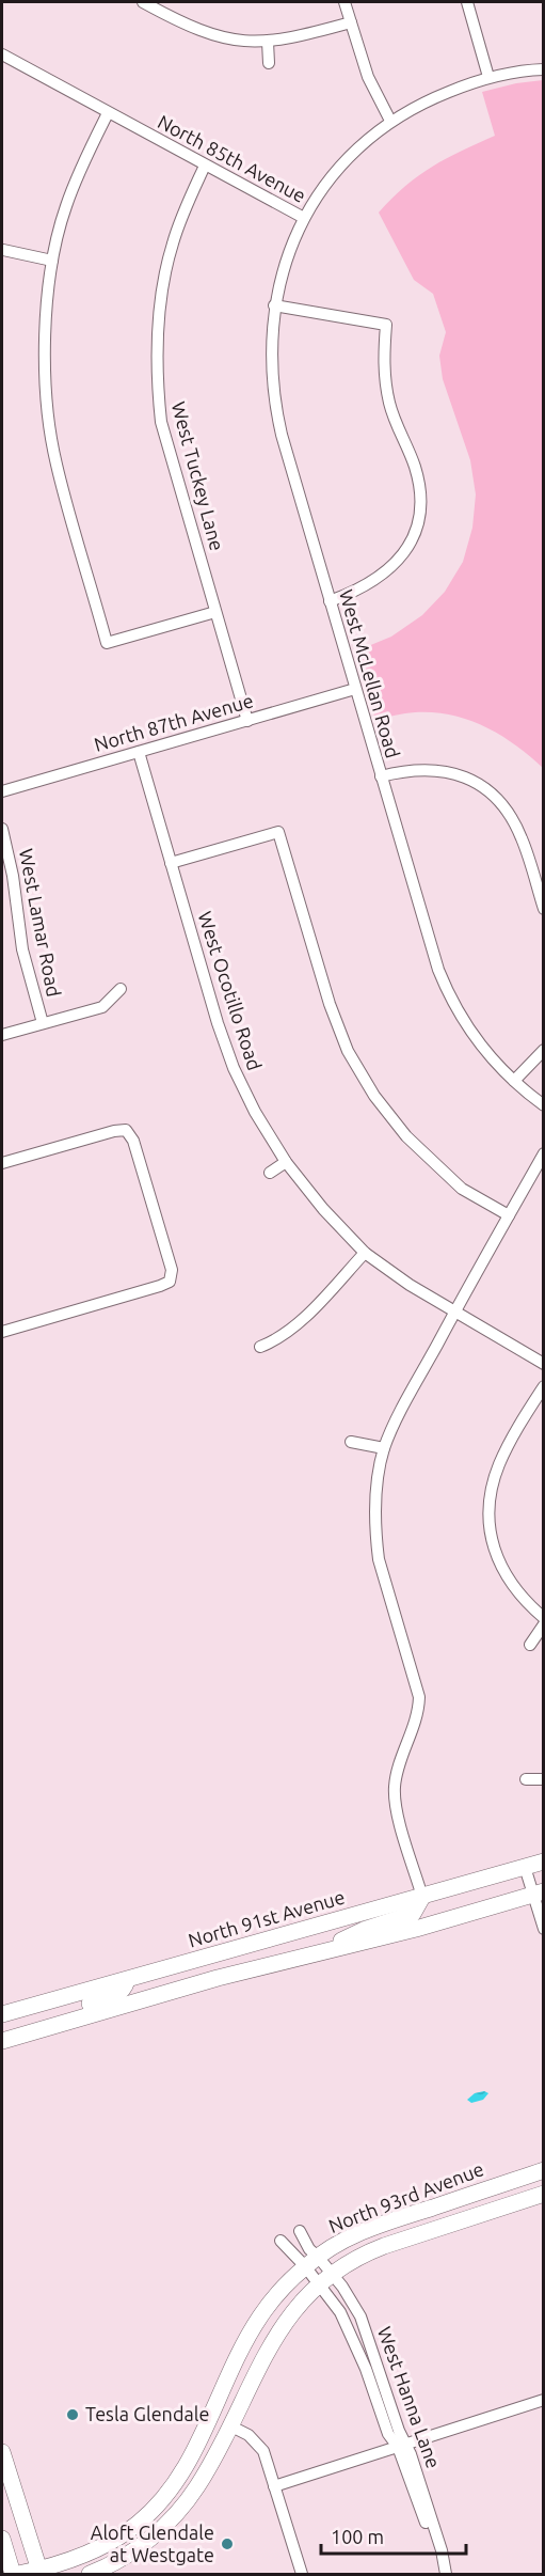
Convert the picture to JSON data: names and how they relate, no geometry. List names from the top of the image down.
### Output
{
  "streets": {
    "main road": ["North 91st Avenue", "North 93rd Avenue"],
    "street": [
      "North 85th Avenue",
      "West Tuckey Lane",
      "West McLellan Road",
      "North 87th Avenue",
      "West Lamar Road",
      "West Ocotillo Road",
      "West Hanna Lane"
    ]
  },
  "crossings": [
    ["North 85th Avenue", "West Tuckey Lane"],
    ["North 85th Avenue", "West McLellan Road"],
    ["West Tuckey Lane", "North 87th Avenue"],
    ["West McLellan Road", "North 87th Avenue"],
    ["North 87th Avenue", "West Ocotillo Road"],
    ["North 93rd Avenue", "West Hanna Lane"]
  ],
  "places": ["Tesla Glendale", "Aloft Glendale at Westgate"],
  "scale_bar": "100 m"
}
